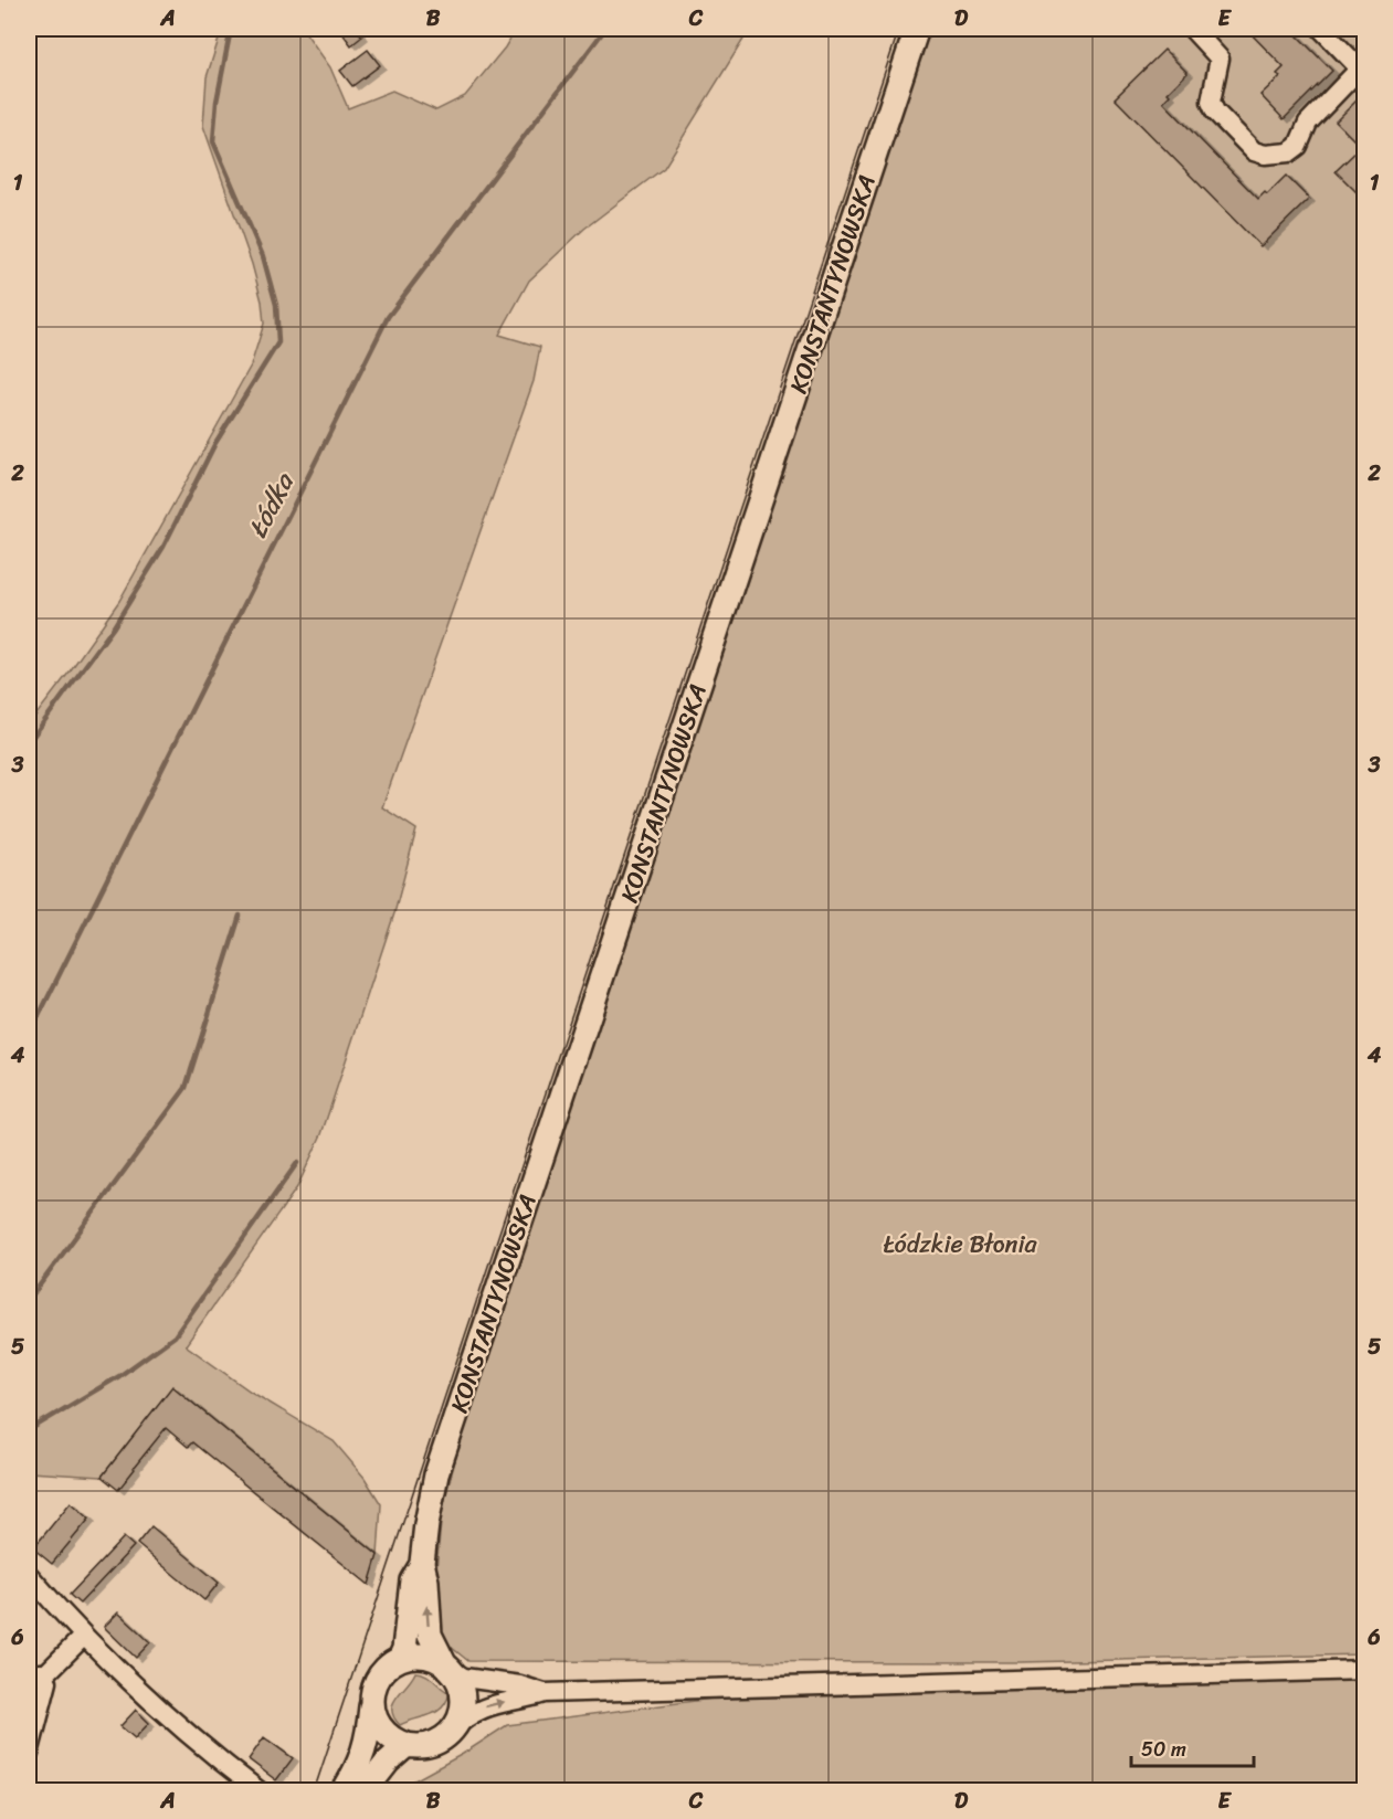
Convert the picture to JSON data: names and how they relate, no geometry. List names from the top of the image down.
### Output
{
  "streets": {
    "main road": ["KONSTANTYNOWSKA"]
  },
  "water": ["Łódka"],
  "parks": ["Łódzkie Błonia"],
  "scale_bar": "50 m",
  "grid": {
    "columns": [
      "A",
      "B",
      "C",
      "D",
      "E"
    ],
    "rows": [
      "1",
      "2",
      "3",
      "4",
      "5",
      "6"
    ]
  }
}
